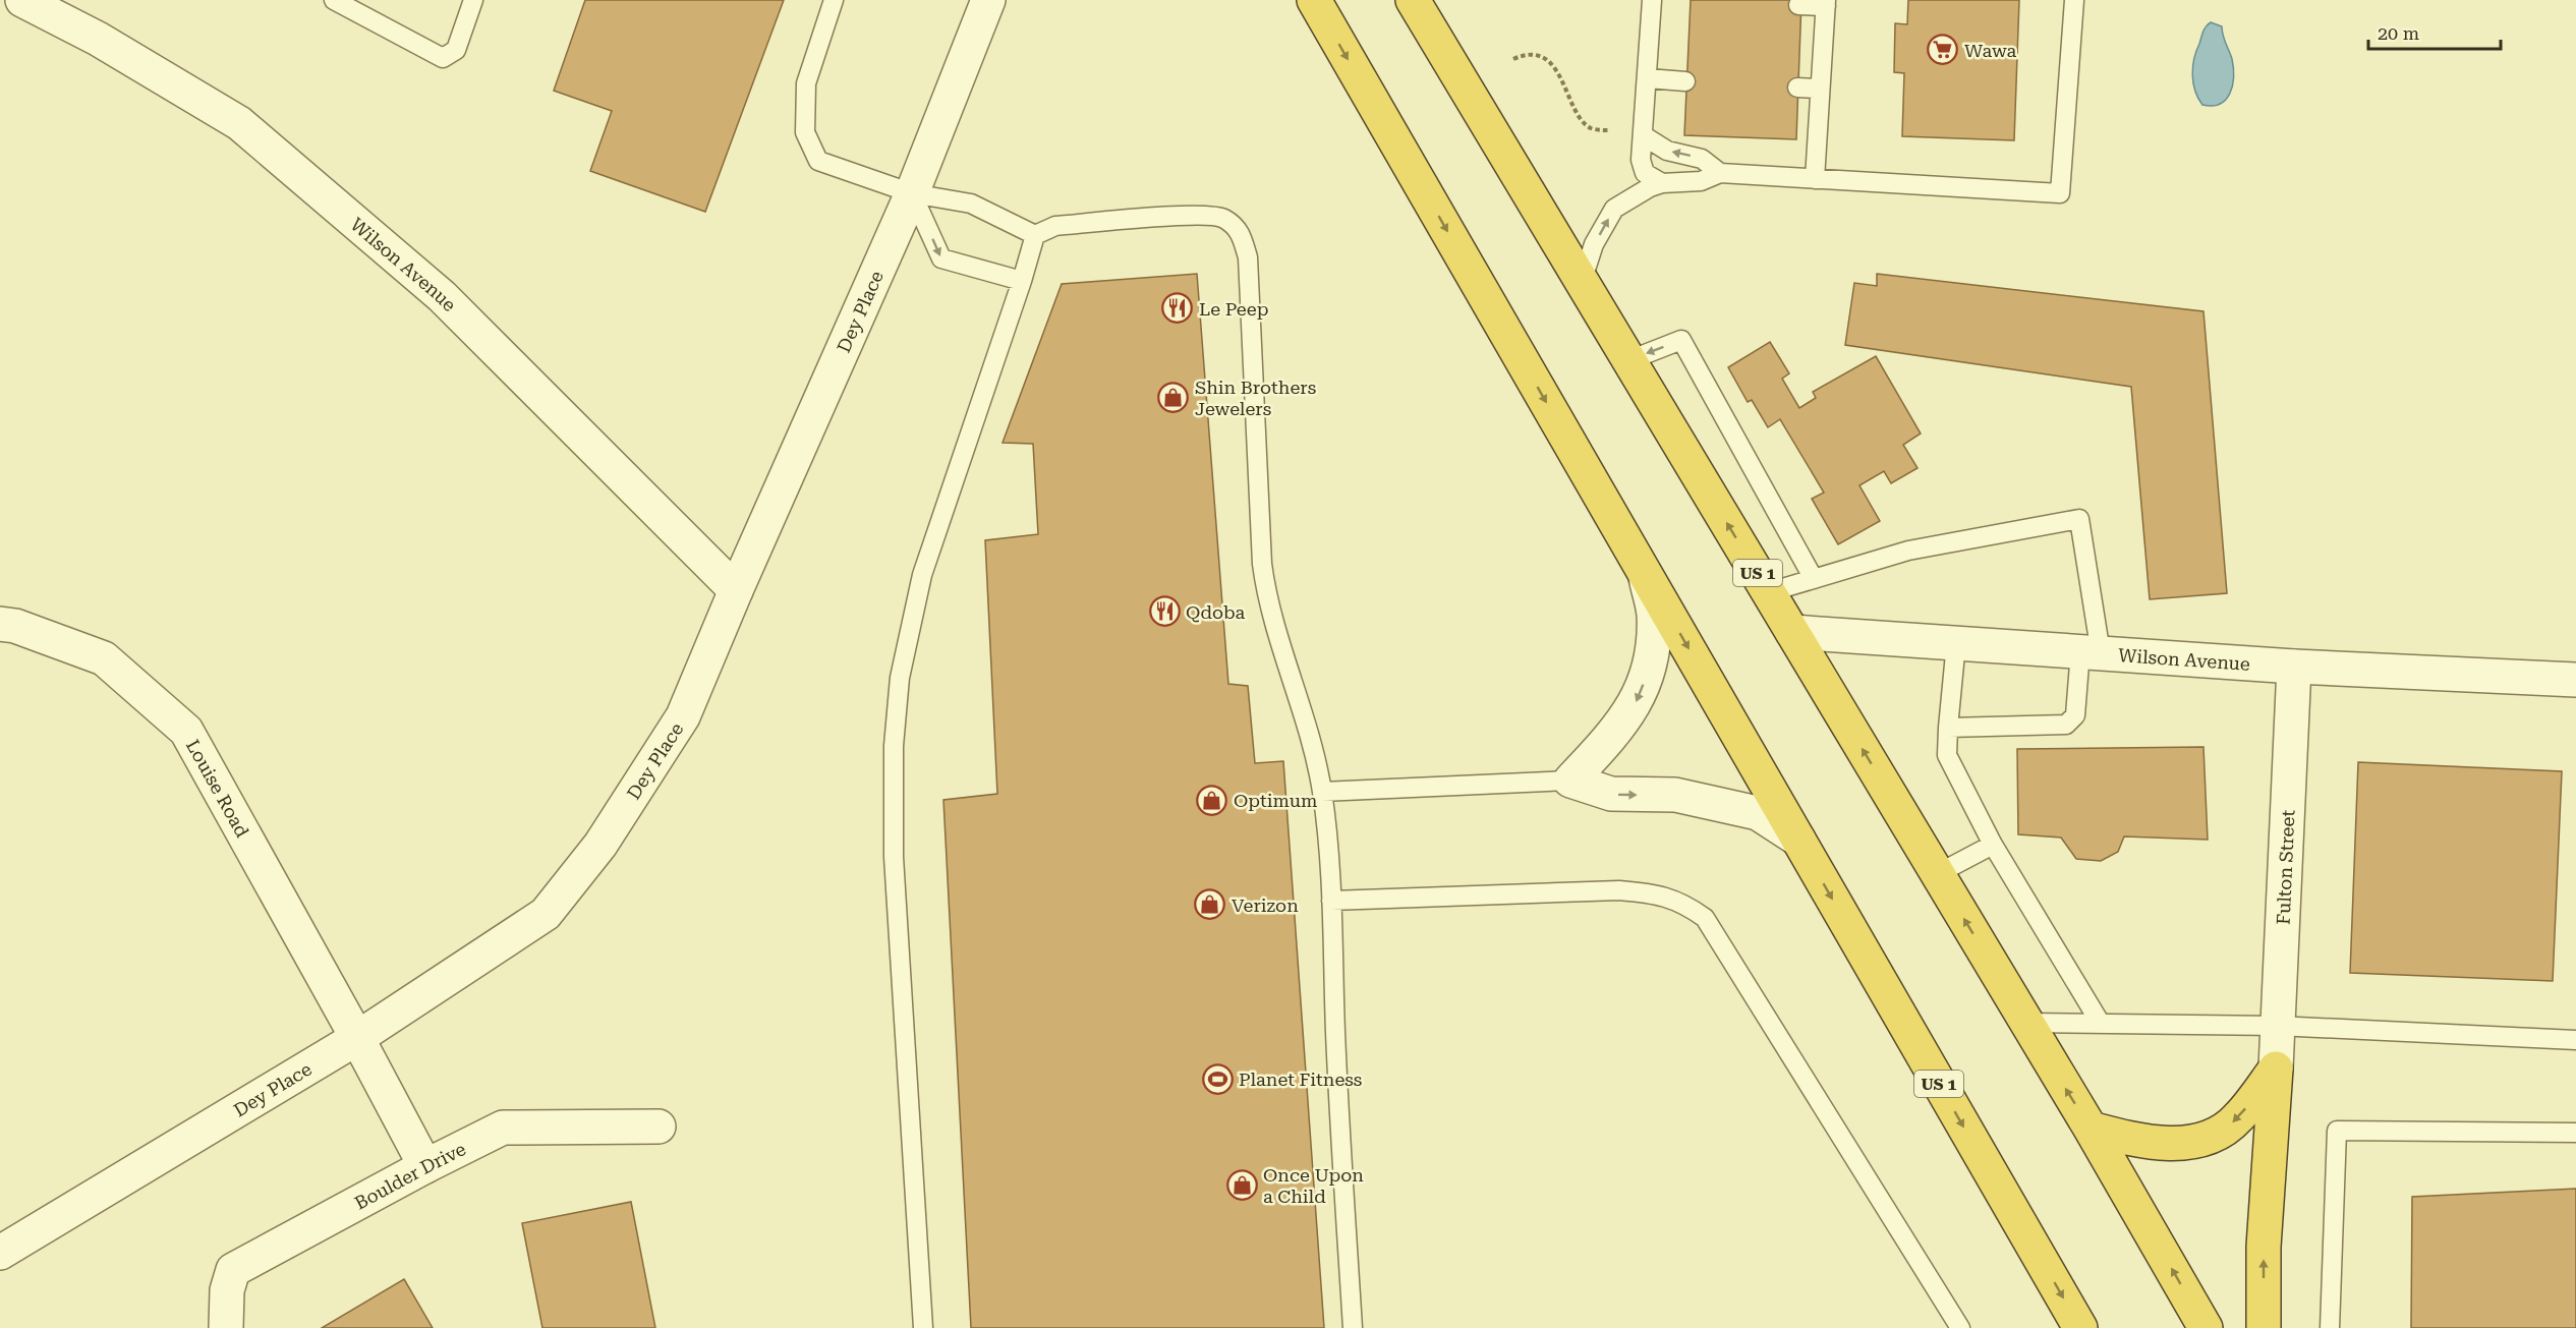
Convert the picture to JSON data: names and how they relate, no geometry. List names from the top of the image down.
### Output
{
  "streets": {
    "highway": ["US 1"],
    "street": [
      "Wilson Avenue",
      "Dey Place",
      "Louise Road",
      "Fulton Street",
      "Boulder Drive"
    ]
  },
  "crossings": [
    ["Wilson Avenue", "Dey Place"],
    ["Wilson Avenue", "US 1"],
    ["Wilson Avenue", "Fulton Street"],
    ["Dey Place", "Louise Road"],
    ["Louise Road", "Boulder Drive"]
  ],
  "places": {
    "supermarket": ["Wawa"],
    "restaurant": ["Le Peep", "Qdoba"],
    "shop": [
      "Shin Brothers Jewelers",
      "Optimum",
      "Verizon",
      "Once Upon a Child"
    ],
    "sports": ["Planet Fitness"]
  },
  "scale_bar": "20 m"
}
